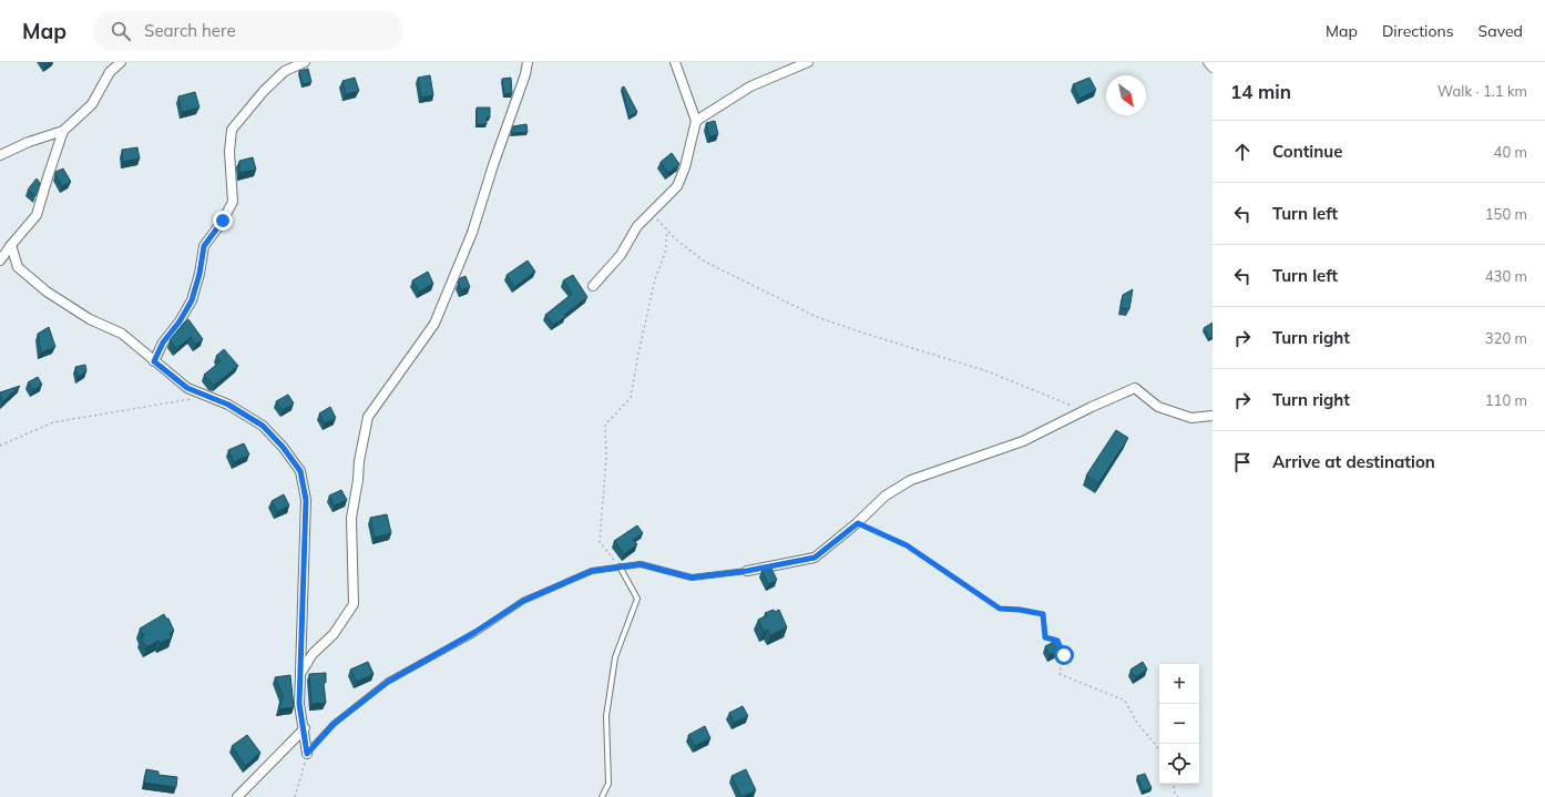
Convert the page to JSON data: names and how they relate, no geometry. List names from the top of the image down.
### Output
{
  "north": "bottom right",
  "page": {
    "header": "Map",
    "search": "Search here",
    "nav": ["Map", "Directions", "Saved"],
    "heading": ["14 min", "Walk · 1.1 km"],
    "list": [
      ["Continue", "40 m"],
      ["Turn left", "150 m"],
      ["Turn left", "430 m"],
      ["Turn right", "320 m"],
      ["Turn right", "110 m"],
      "Arrive at destination"
    ],
    "map_buttons": ["+", "−"]
  }
}
